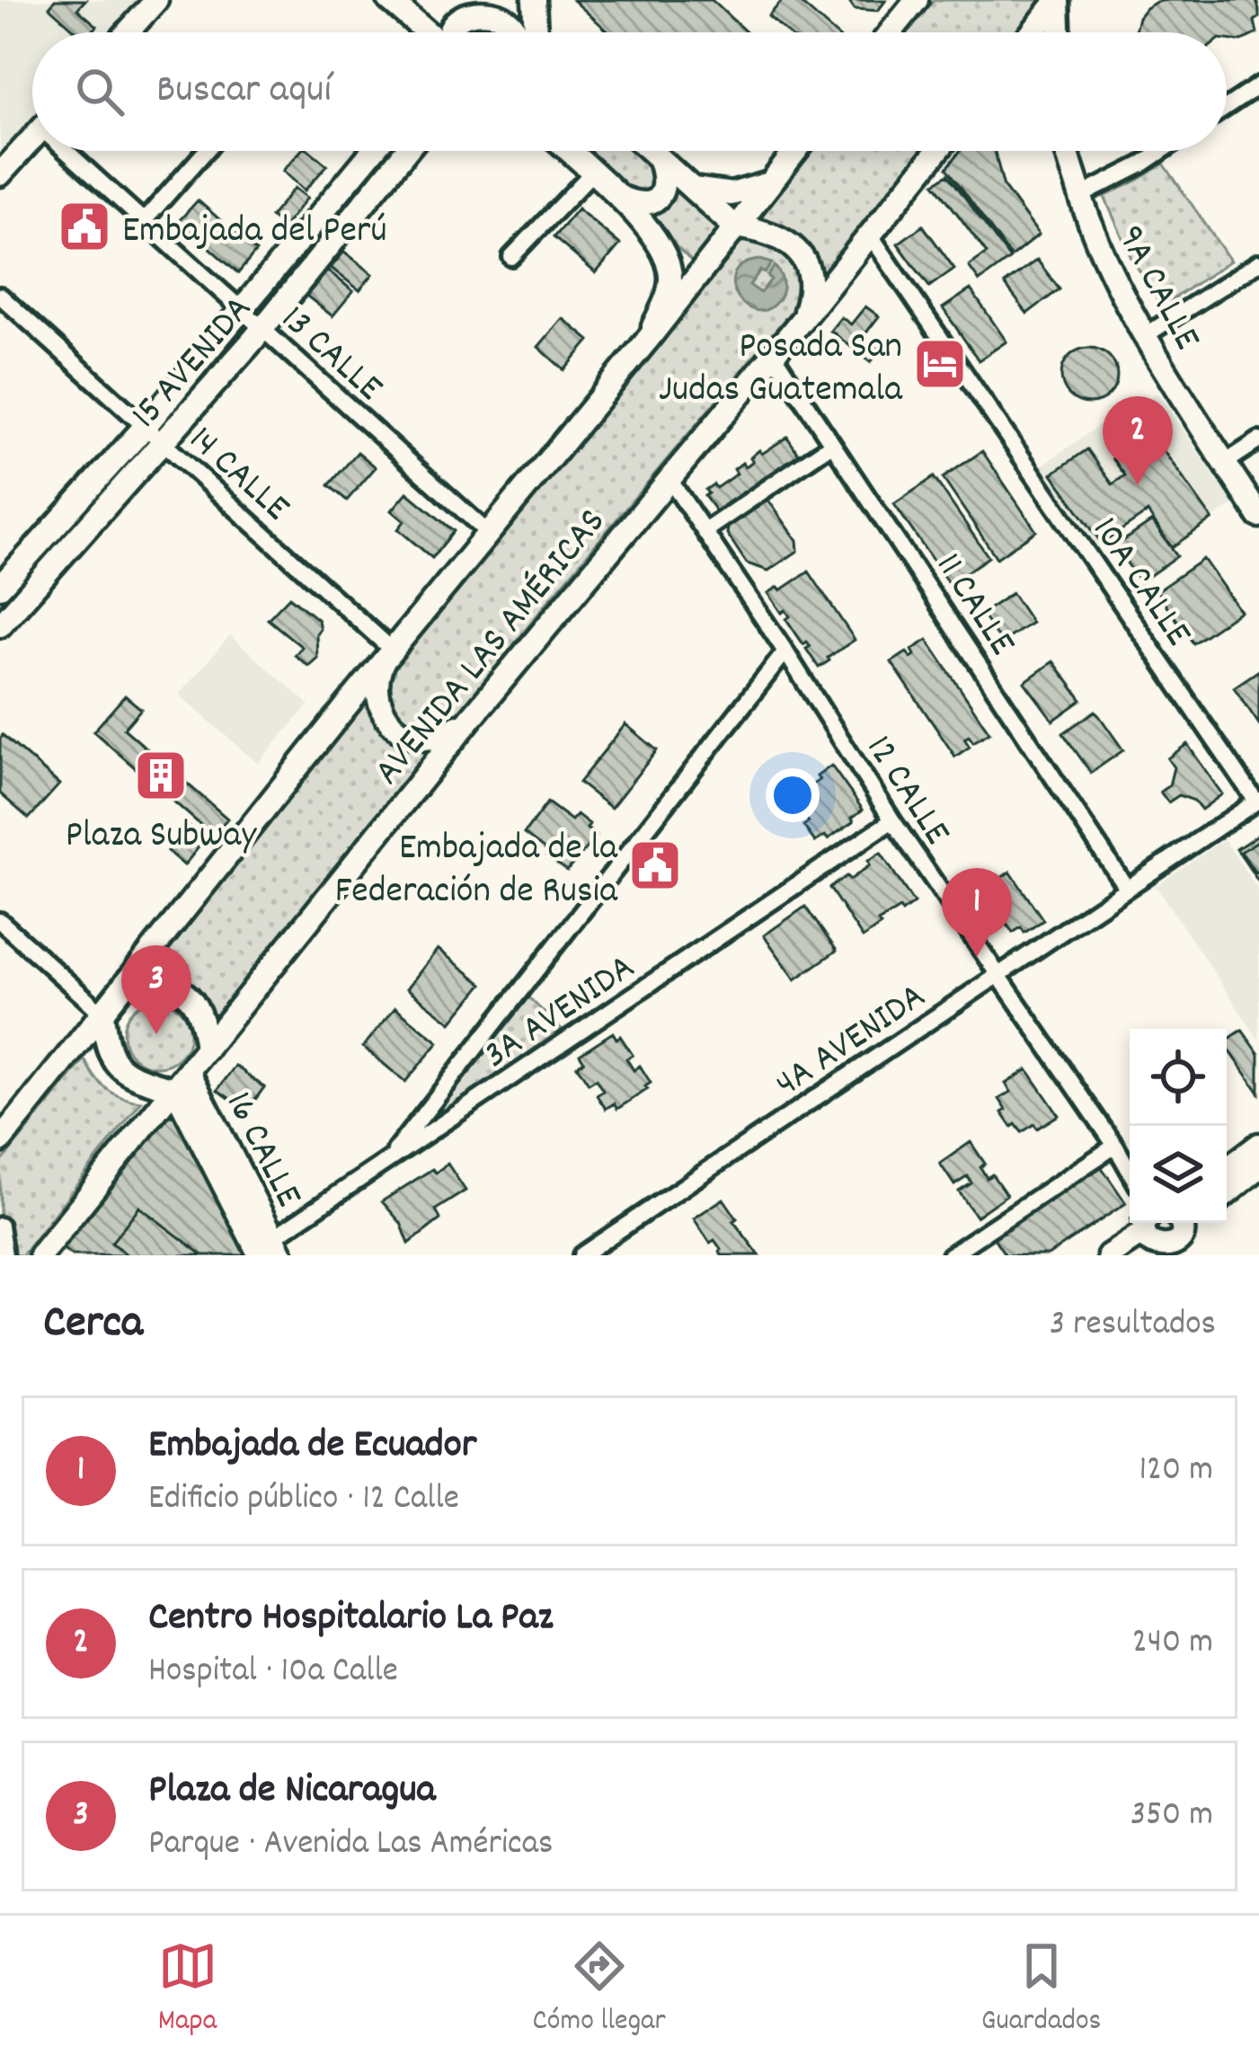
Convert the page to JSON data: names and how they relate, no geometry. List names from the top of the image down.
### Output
{
  "streets": {
    "main road": [
      "9A CALLE",
      "15 AVENIDA",
      "AVENIDA LAS AMÉRICAS",
      "16 CALLE"
    ],
    "street": [
      "13 CALLE",
      "14 CALLE",
      "10A CALLE",
      "11 CALLE",
      "12 CALLE",
      "3A AVENIDA",
      "4A AVENIDA"
    ]
  },
  "crossings": [
    ["13 CALLE", "15 AVENIDA"],
    ["13 CALLE", "AVENIDA LAS AMÉRICAS"],
    ["15 AVENIDA", "14 CALLE"],
    ["14 CALLE", "AVENIDA LAS AMÉRICAS"],
    ["10A CALLE", "AVENIDA LAS AMÉRICAS"],
    ["10A CALLE", "4A AVENIDA"],
    ["11 CALLE", "AVENIDA LAS AMÉRICAS"],
    ["11 CALLE", "4A AVENIDA"],
    ["AVENIDA LAS AMÉRICAS", "12 CALLE"],
    ["AVENIDA LAS AMÉRICAS", "16 CALLE"],
    ["12 CALLE", "3A AVENIDA"],
    ["12 CALLE", "4A AVENIDA"],
    ["3A AVENIDA", "16 CALLE"]
  ],
  "places": {
    "public building": ["Embajada del Perú", "Embajada de la Federación de Rusia"],
    "hotel": ["Posada San Judas Guatemala"],
    "building": ["Plaza Subway"]
  },
  "page": {
    "search": "Buscar aquí",
    "pins": ["2", "1", "3"],
    "heading": ["Cerca", "3 resultados"],
    "list": [
      {
        "mark": "1",
        "name": "Embajada de Ecuador",
        "note": "Edificio público · 12 Calle",
        "value": "120 m"
      },
      {
        "mark": "2",
        "name": "Centro Hospitalario La Paz",
        "note": "Hospital · 10a Calle",
        "value": "240 m"
      },
      {
        "mark": "3",
        "name": "Plaza de Nicaragua",
        "note": "Parque · Avenida Las Américas",
        "value": "350 m"
      }
    ],
    "nav": ["Mapa", "Cómo llegar", "Guardados"]
  }
}
